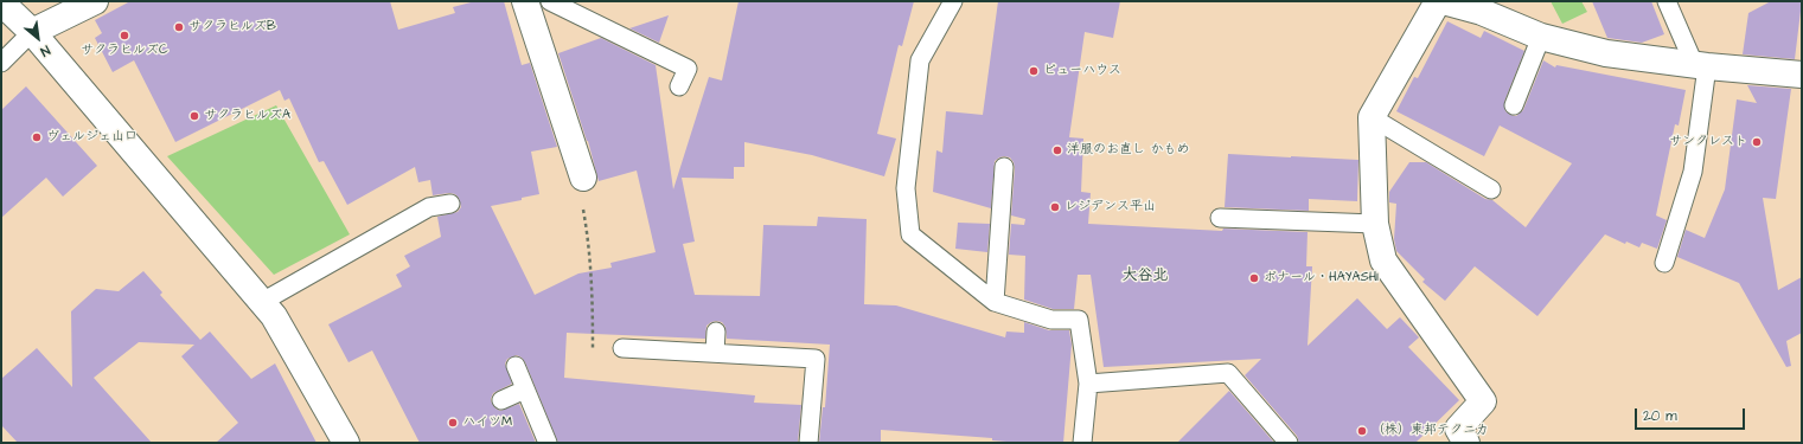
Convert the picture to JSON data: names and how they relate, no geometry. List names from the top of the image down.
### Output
{
  "districts": ["大谷北"],
  "places": [
    "サクラヒルズB",
    "サクラヒルズC",
    "ビューハウス",
    "サクラヒルズA",
    "ヴェルジェ山口",
    "サンクレスト",
    "洋服のお直し かもめ",
    "レジデンス平山",
    "ボナール・HAYASHI",
    "ハイツM",
    "（株）東邦テクニカ"
  ],
  "scale_bar": "20 m",
  "north": "bottom right"
}
